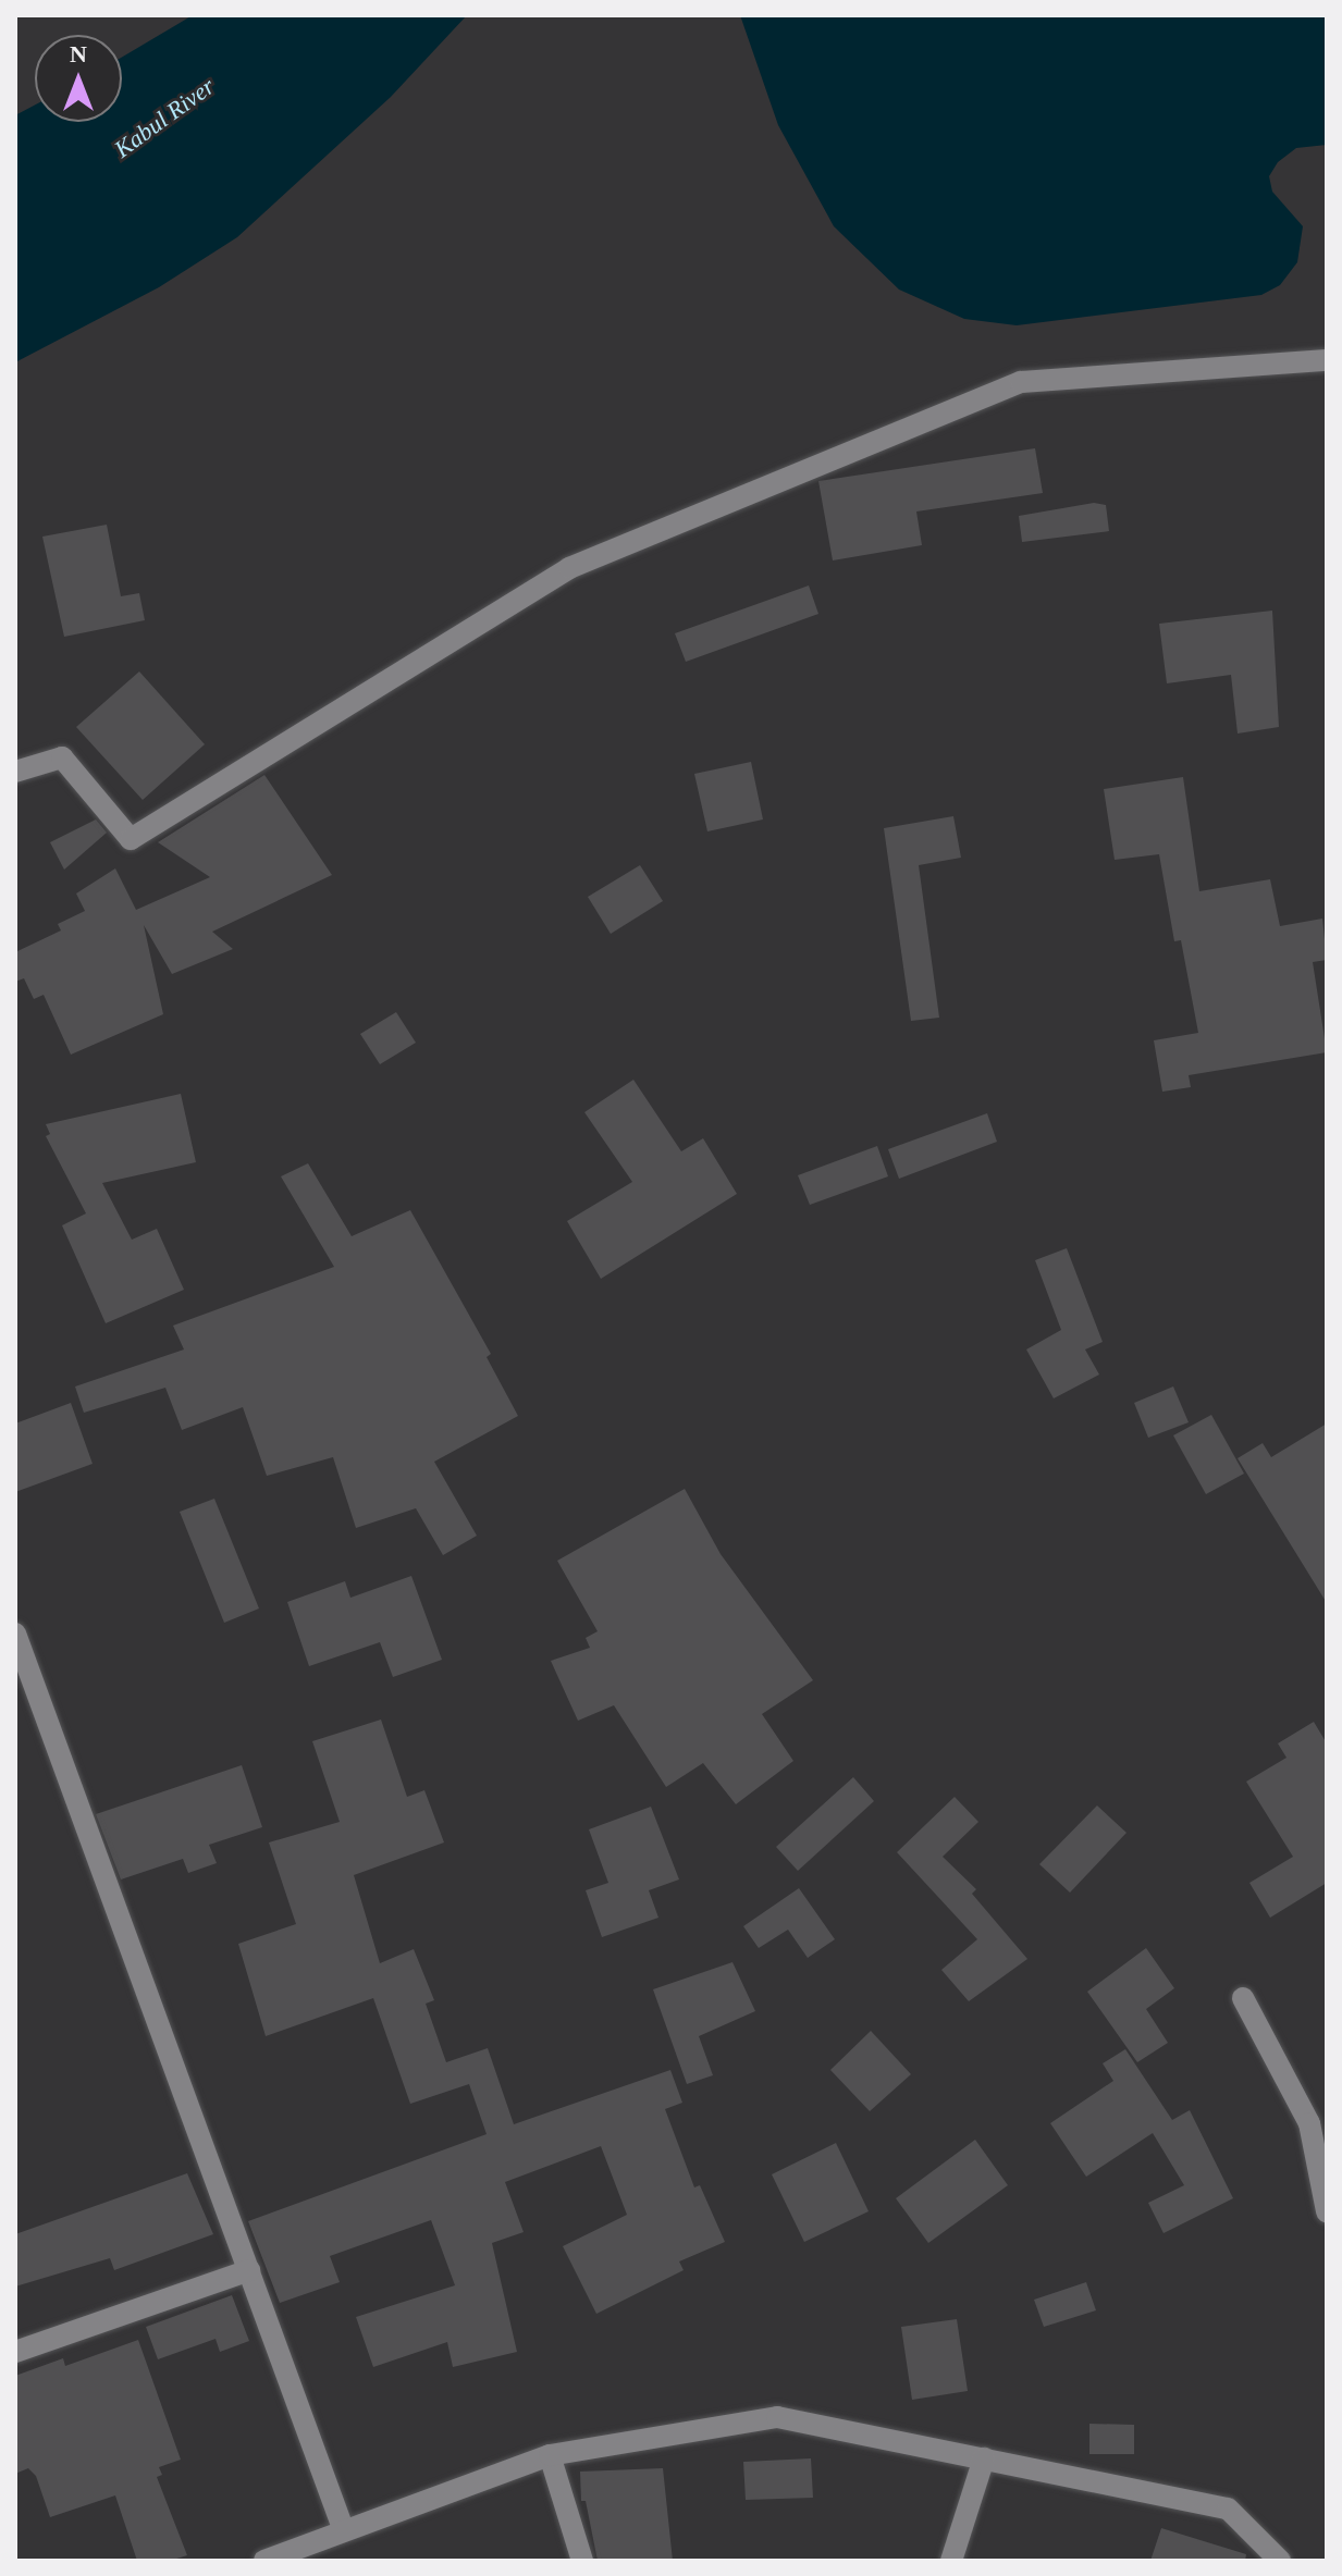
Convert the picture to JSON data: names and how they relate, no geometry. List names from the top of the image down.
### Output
{
  "water": ["Kabul River"],
  "north": "top"
}
